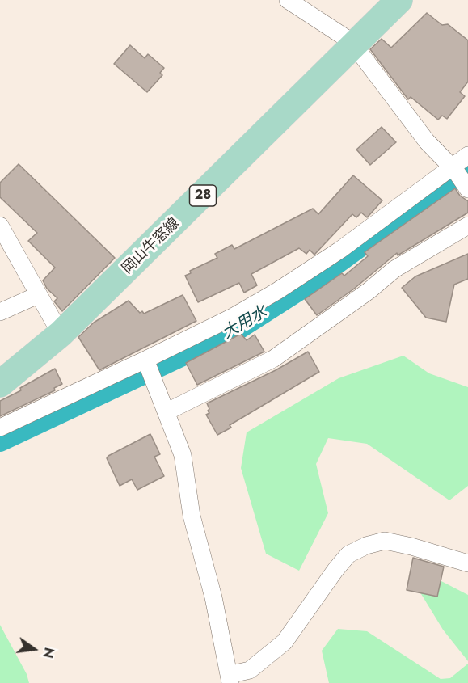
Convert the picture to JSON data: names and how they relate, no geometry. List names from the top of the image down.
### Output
{
  "streets": {
    "main road": ["28", "岡山牛窓線"]
  },
  "water": ["大用水"],
  "north": "right"
}
